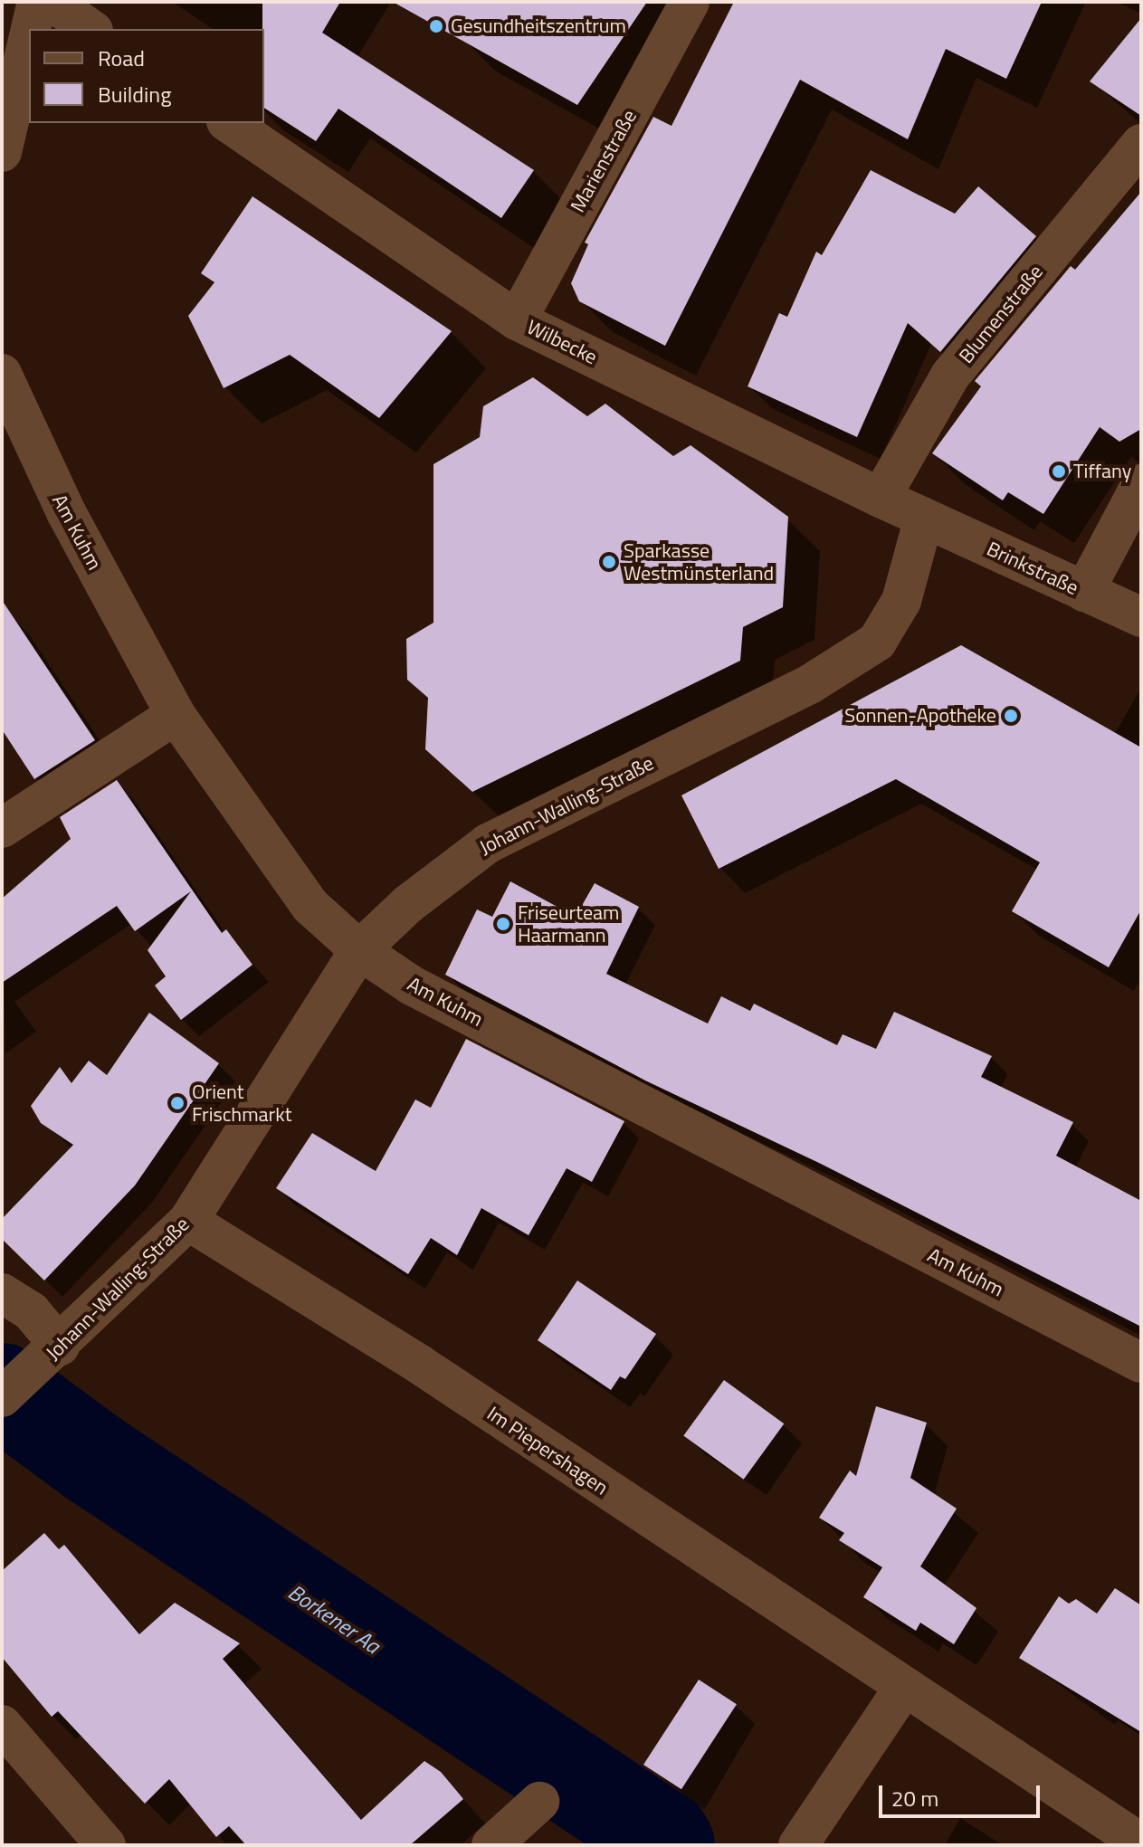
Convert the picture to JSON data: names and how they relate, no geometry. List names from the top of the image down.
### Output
{
  "streets": {
    "street": [
      "Marienstraße",
      "Blumenstraße",
      "Wilbecke",
      "Am Kuhm",
      "Brinkstraße",
      "Johann-Walling-Straße",
      "Im Piepershagen"
    ]
  },
  "crossings": [
    ["Marienstraße", "Wilbecke"],
    ["Blumenstraße", "Wilbecke"],
    ["Wilbecke", "Brinkstraße"],
    ["Wilbecke", "Johann-Walling-Straße"],
    ["Am Kuhm", "Johann-Walling-Straße"],
    ["Brinkstraße", "Johann-Walling-Straße"],
    ["Johann-Walling-Straße", "Im Piepershagen"]
  ],
  "water": ["Borkener Aa"],
  "places": [
    "Gesundheitszentrum",
    "Tiffany",
    "Sparkasse Westmünsterland",
    "Sonnen-Apotheke",
    "Friseurteam Haarmann",
    "Orient Frischmarkt"
  ],
  "legend": ["Road", "Building"],
  "scale_bar": "20 m"
}
